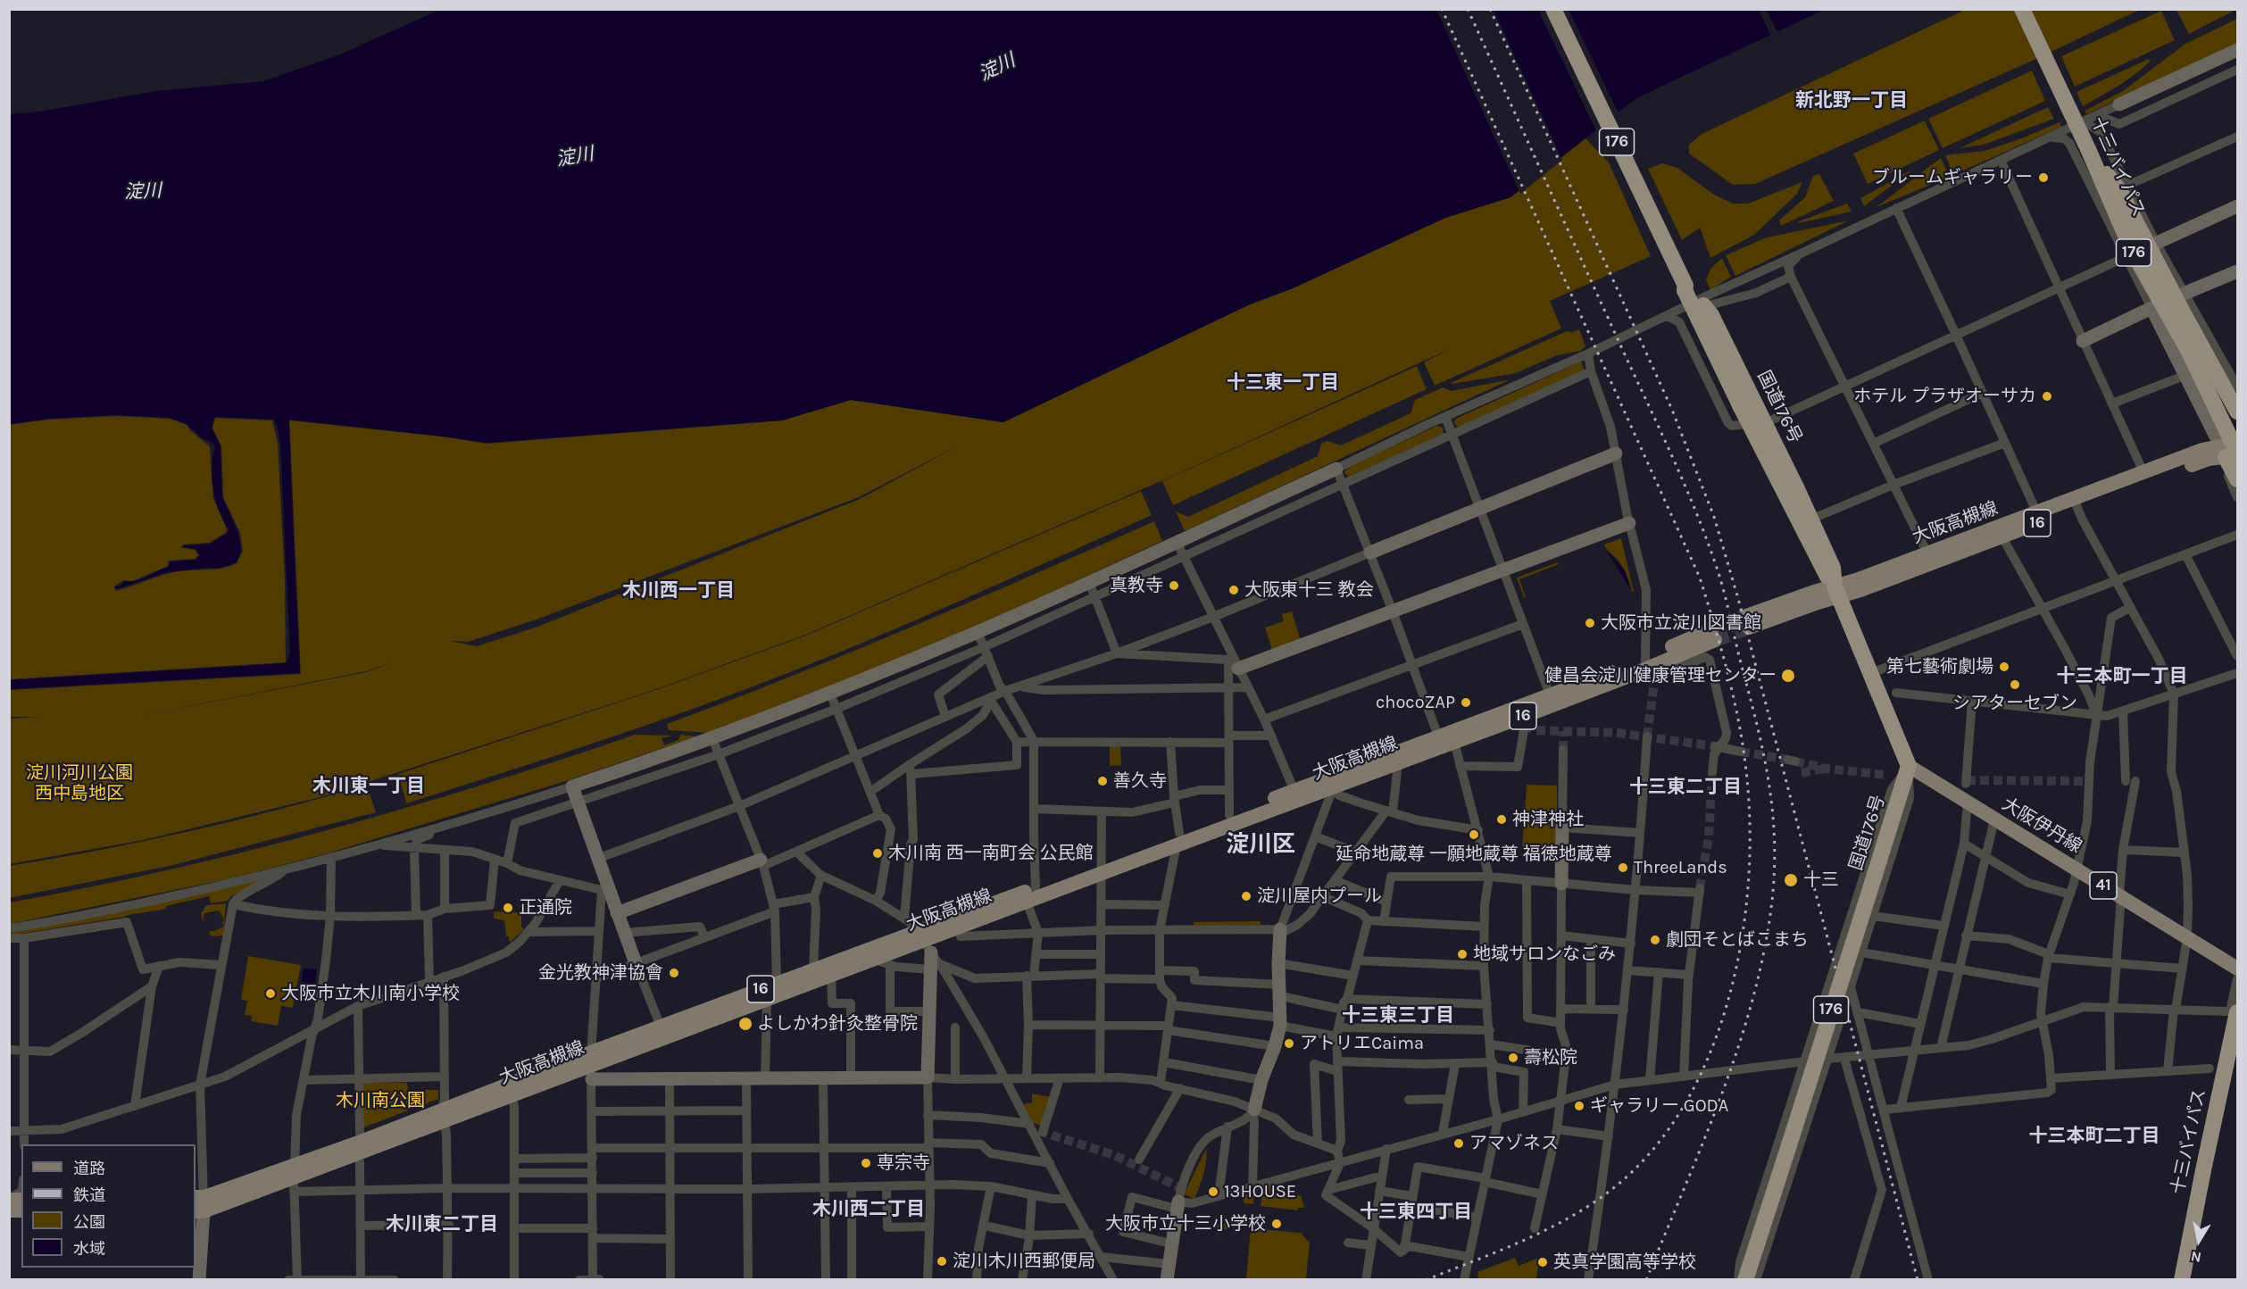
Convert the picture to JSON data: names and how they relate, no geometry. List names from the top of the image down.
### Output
{
  "streets": {
    "highway": ["176", "十三バイパス", "国道176号"],
    "main road": [
      "大阪高槻線",
      "16",
      "大阪伊丹線",
      "41"
    ]
  },
  "crossings": [
    ["176", "十三バイパス"],
    ["176", "大阪高槻線"],
    ["十三バイパス", "大阪高槻線"],
    ["国道176号", "大阪高槻線"],
    ["国道176号", "大阪伊丹線"]
  ],
  "districts": [
    "新北野一丁目",
    "十三東一丁目",
    "木川西一丁目",
    "十三本町一丁目",
    "木川東一丁目",
    "十三東二丁目",
    "淀川区",
    "十三東三丁目",
    "十三本町二丁目",
    "木川西二丁目",
    "十三東四丁目",
    "木川東二丁目"
  ],
  "water": ["淀川"],
  "parks": ["淀川河川公園 西中島地区", "木川南公園"],
  "places": [
    "ブルームギャラリー",
    "ホテル プラザオーサカ",
    "真教寺",
    "大阪東十三 教会",
    "大阪市立淀川図書館",
    "第七藝術劇場",
    "健昌会淀川健康管理センター",
    "シアターセブン",
    "chocoZAP",
    "善久寺",
    "神津神社",
    "延命地蔵尊 一願地蔵尊 福徳地蔵尊",
    "木川南 西一南町会 公民館",
    "ThreeLands",
    "十三",
    "淀川屋内プール",
    "正通院",
    "劇団そとばこまち",
    "地域サロンなごみ",
    "金光教神津協會",
    "大阪市立木川南小学校",
    "よしかわ針灸整骨院",
    "アトリエCaima",
    "壽松院",
    "ギャラリー GODA",
    "アマゾネス",
    "専宗寺",
    "13HOUSE",
    "大阪市立十三小学校",
    "淀川木川西郵便局",
    "英真学園高等学校"
  ],
  "legend": [
    "道路",
    "鉄道",
    "公園",
    "水域"
  ],
  "north": "bottom"
}
